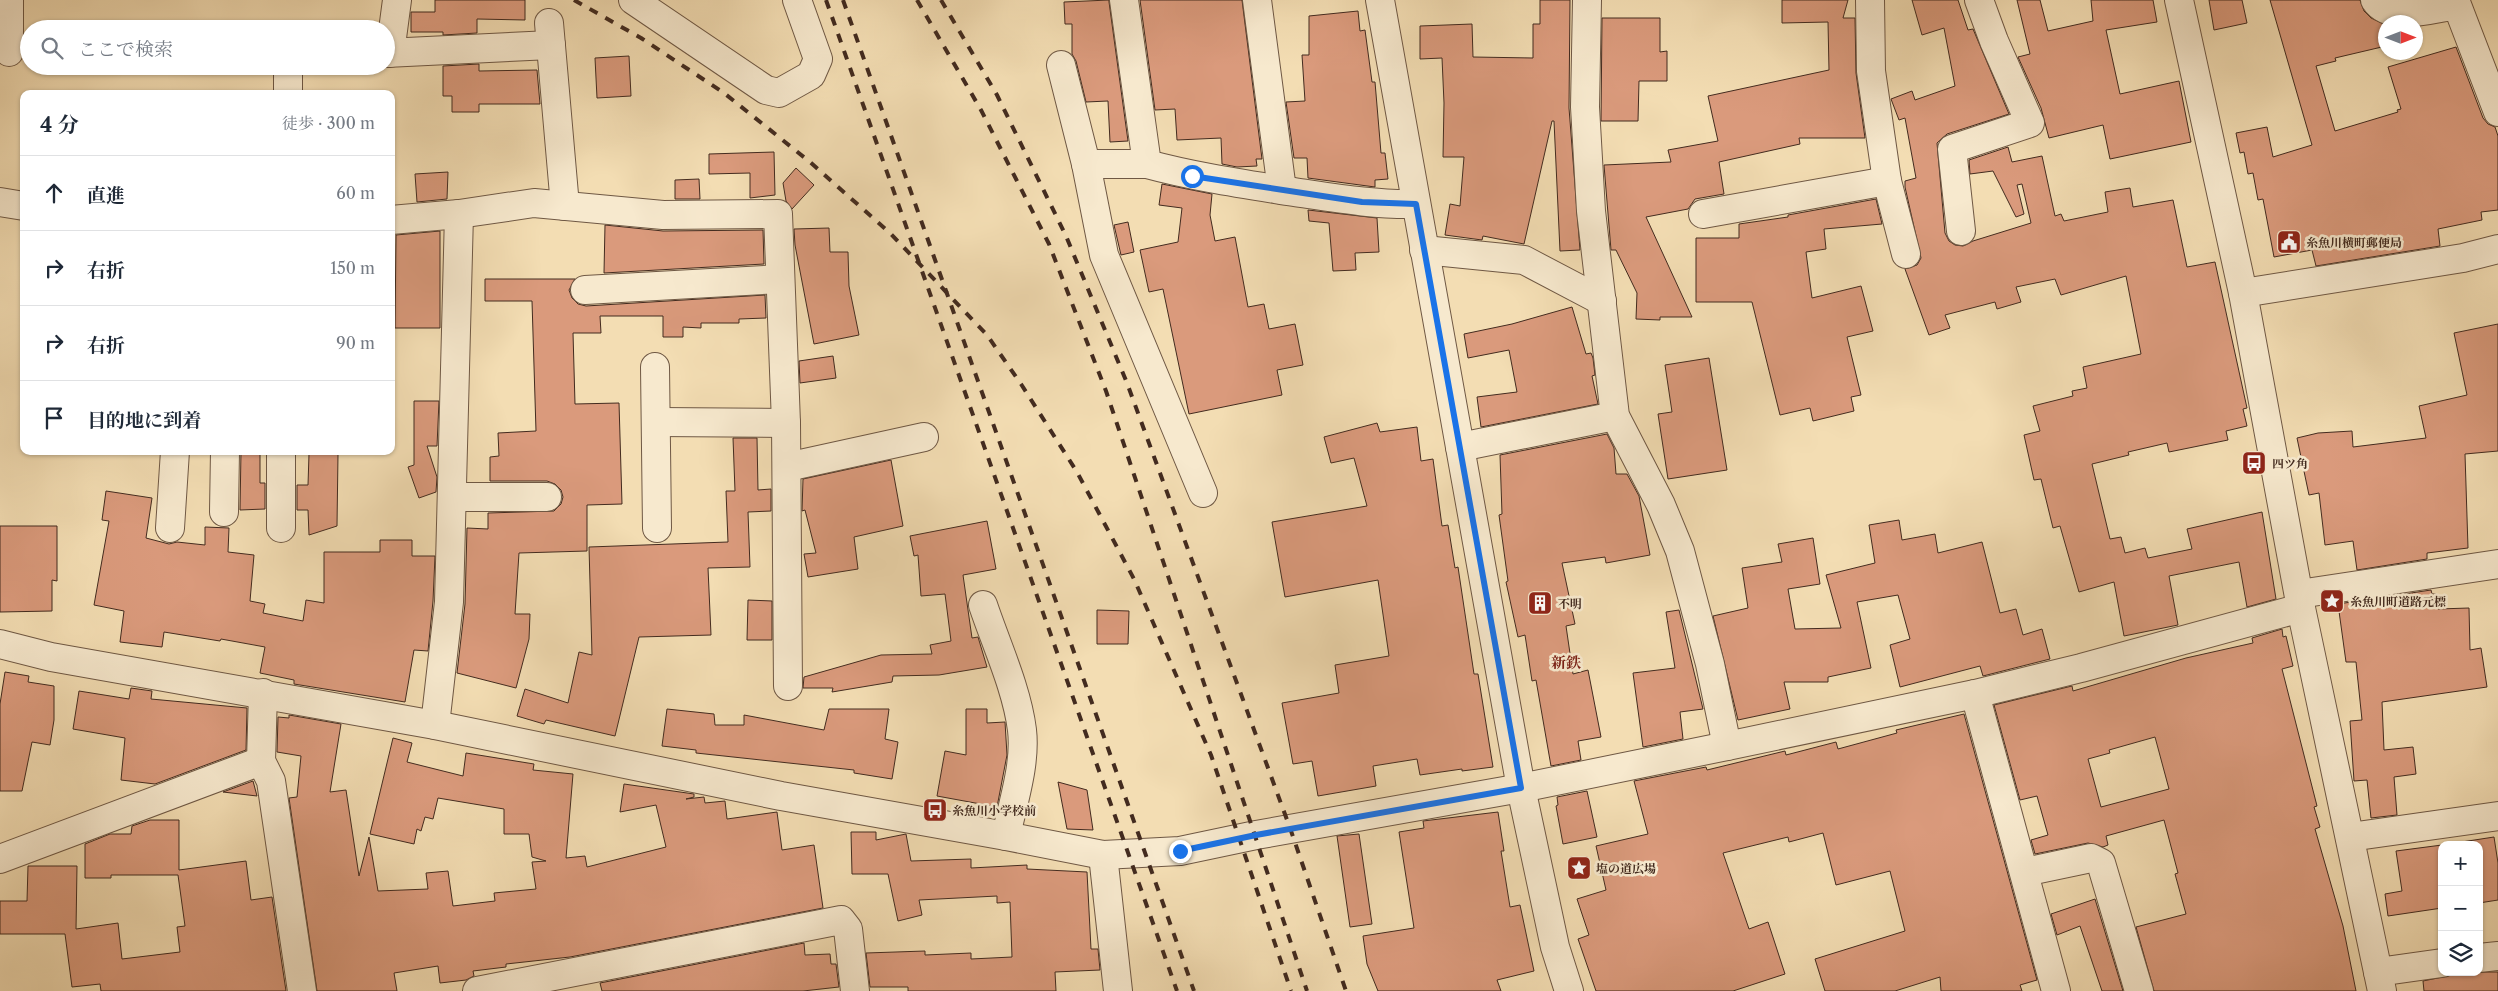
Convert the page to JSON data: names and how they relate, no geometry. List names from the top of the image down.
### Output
{
  "districts": ["新鉄"],
  "places": {
    "public building": ["糸魚川横町郵便局"],
    "bus stop": ["四ツ角", "糸魚川小学校前"],
    "place": ["糸魚川町道路元標", "塩の道広場"],
    "building": ["不明"]
  },
  "north": "right",
  "page": {
    "search": "ここで検索",
    "heading": ["4 分", "徒歩 · 300 m"],
    "list": [
      ["直進", "60 m"],
      ["右折", "150 m"],
      ["右折", "90 m"],
      "目的地に到着"
    ],
    "map_buttons": ["+", "−"]
  }
}
